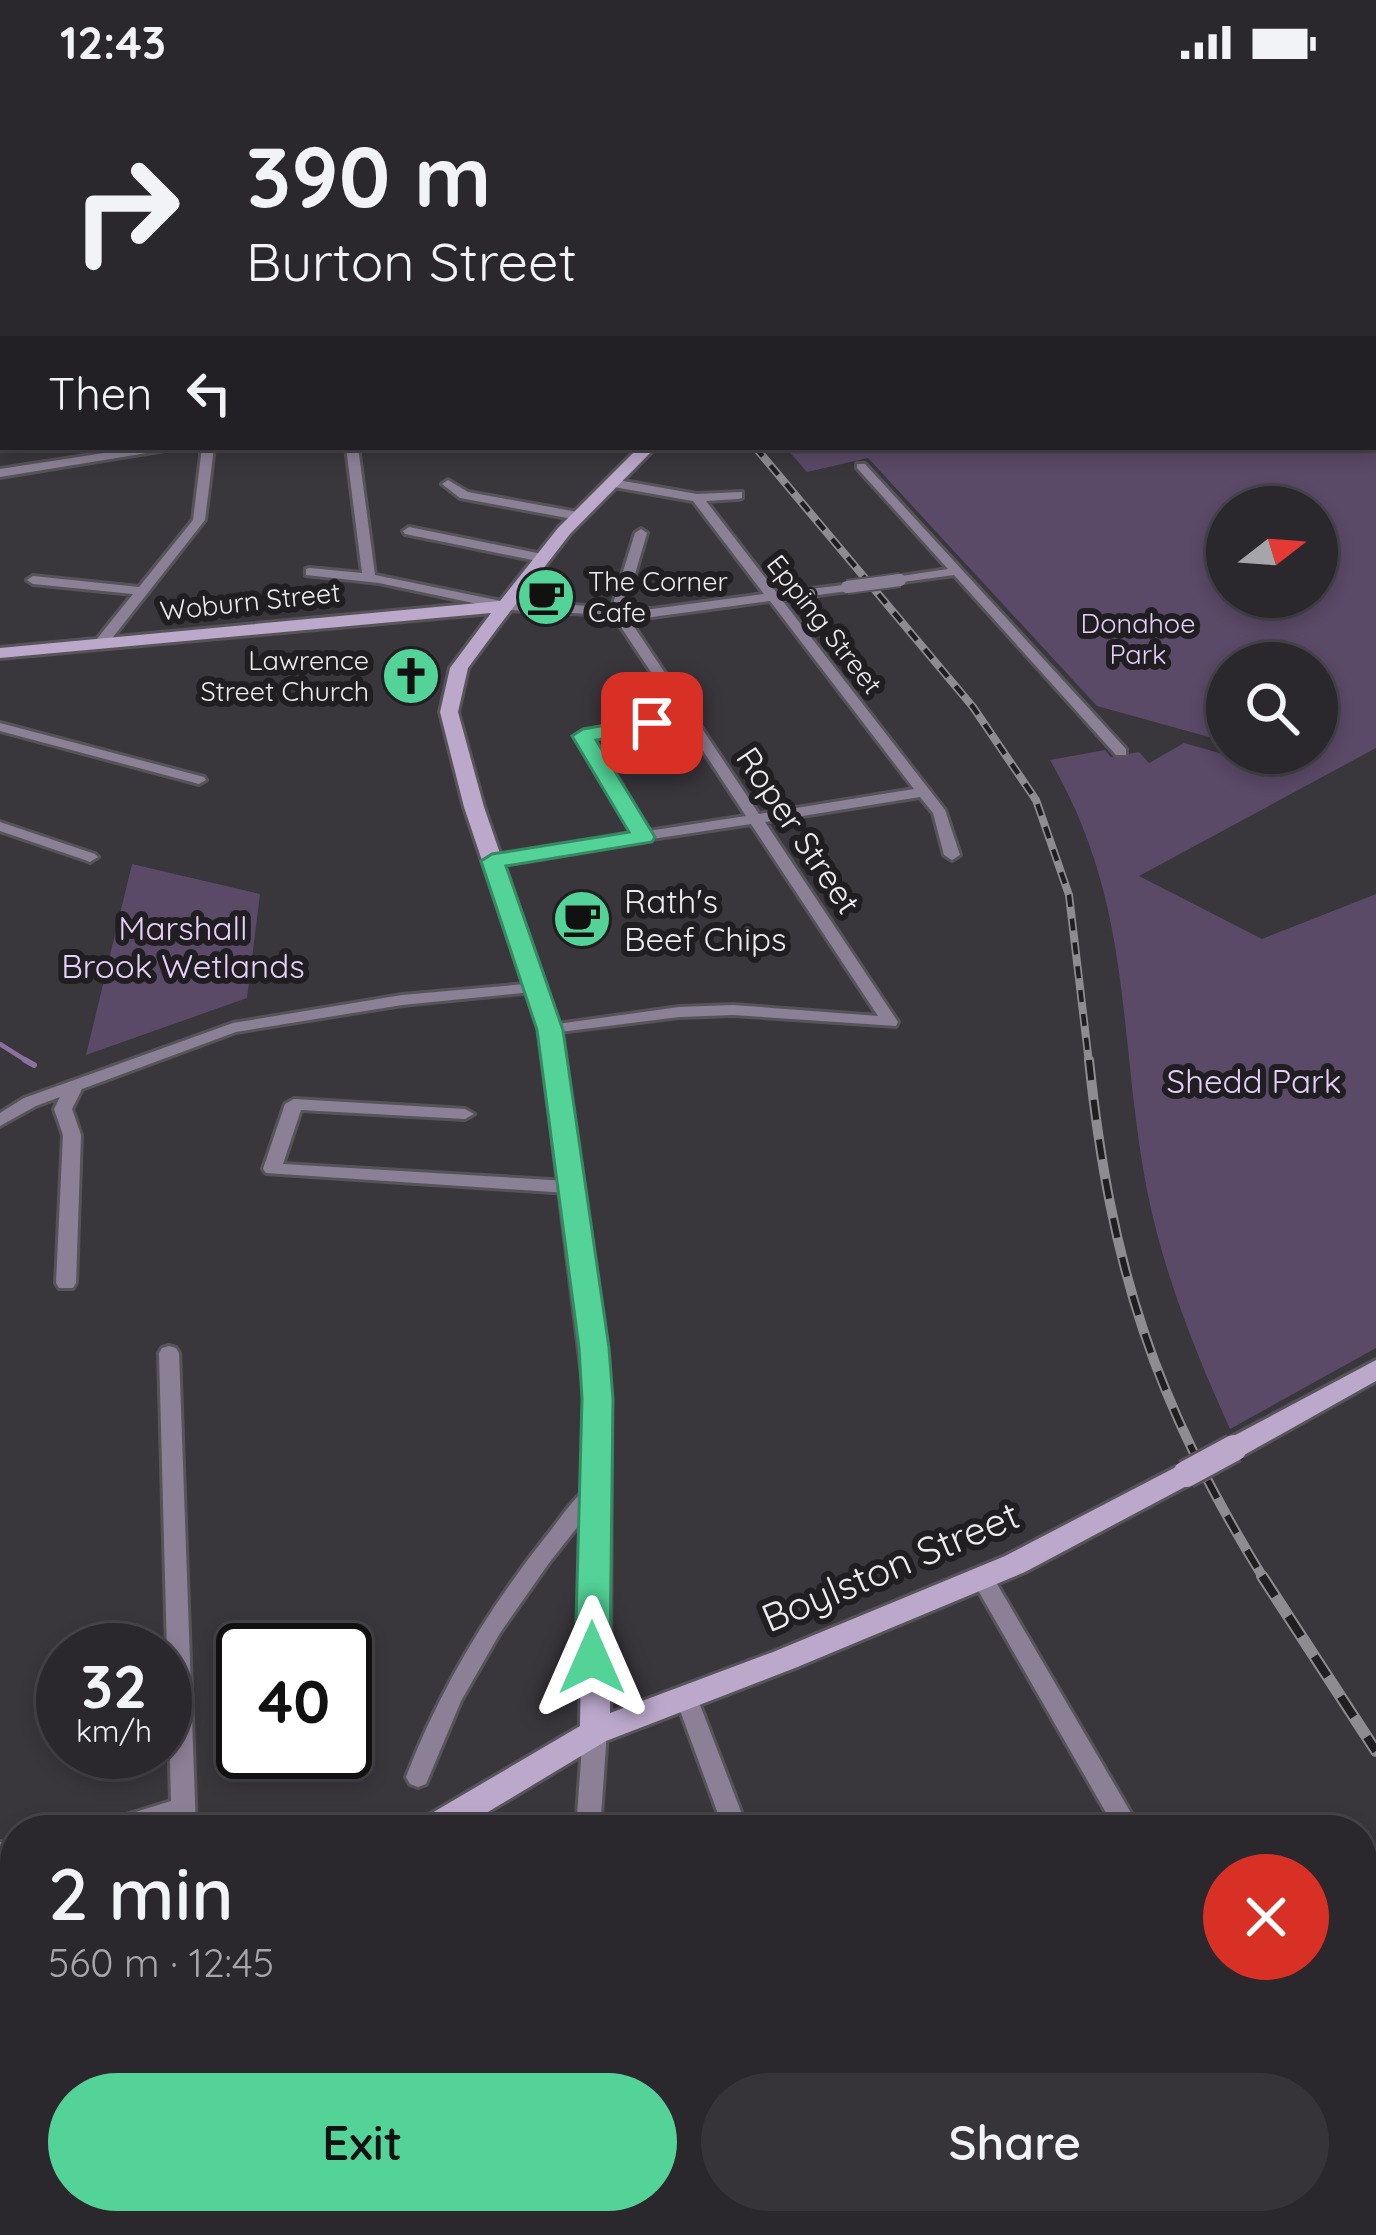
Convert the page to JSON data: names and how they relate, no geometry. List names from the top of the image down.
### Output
{
  "streets": {
    "main road": ["Woburn Street", "Boylston Street"],
    "street": ["Epping Street", "Roper Street"]
  },
  "parks": ["Donahoe Park", "Marshall Brook Wetlands", "Shedd Park"],
  "places": {
    "cafe": ["The Corner Cafe", "Rath's Beef Chips"],
    "church": ["Lawrence Street Church"]
  },
  "north": "right",
  "page": {
    "status": "12:43",
    "turn": ["390 m", "Burton Street"],
    "then": "Then",
    "speed": "32 km/h",
    "limit": "40",
    "heading": ["2 min", "560 m · 12:45"],
    "buttons": ["Exit", "Share"]
  }
}
